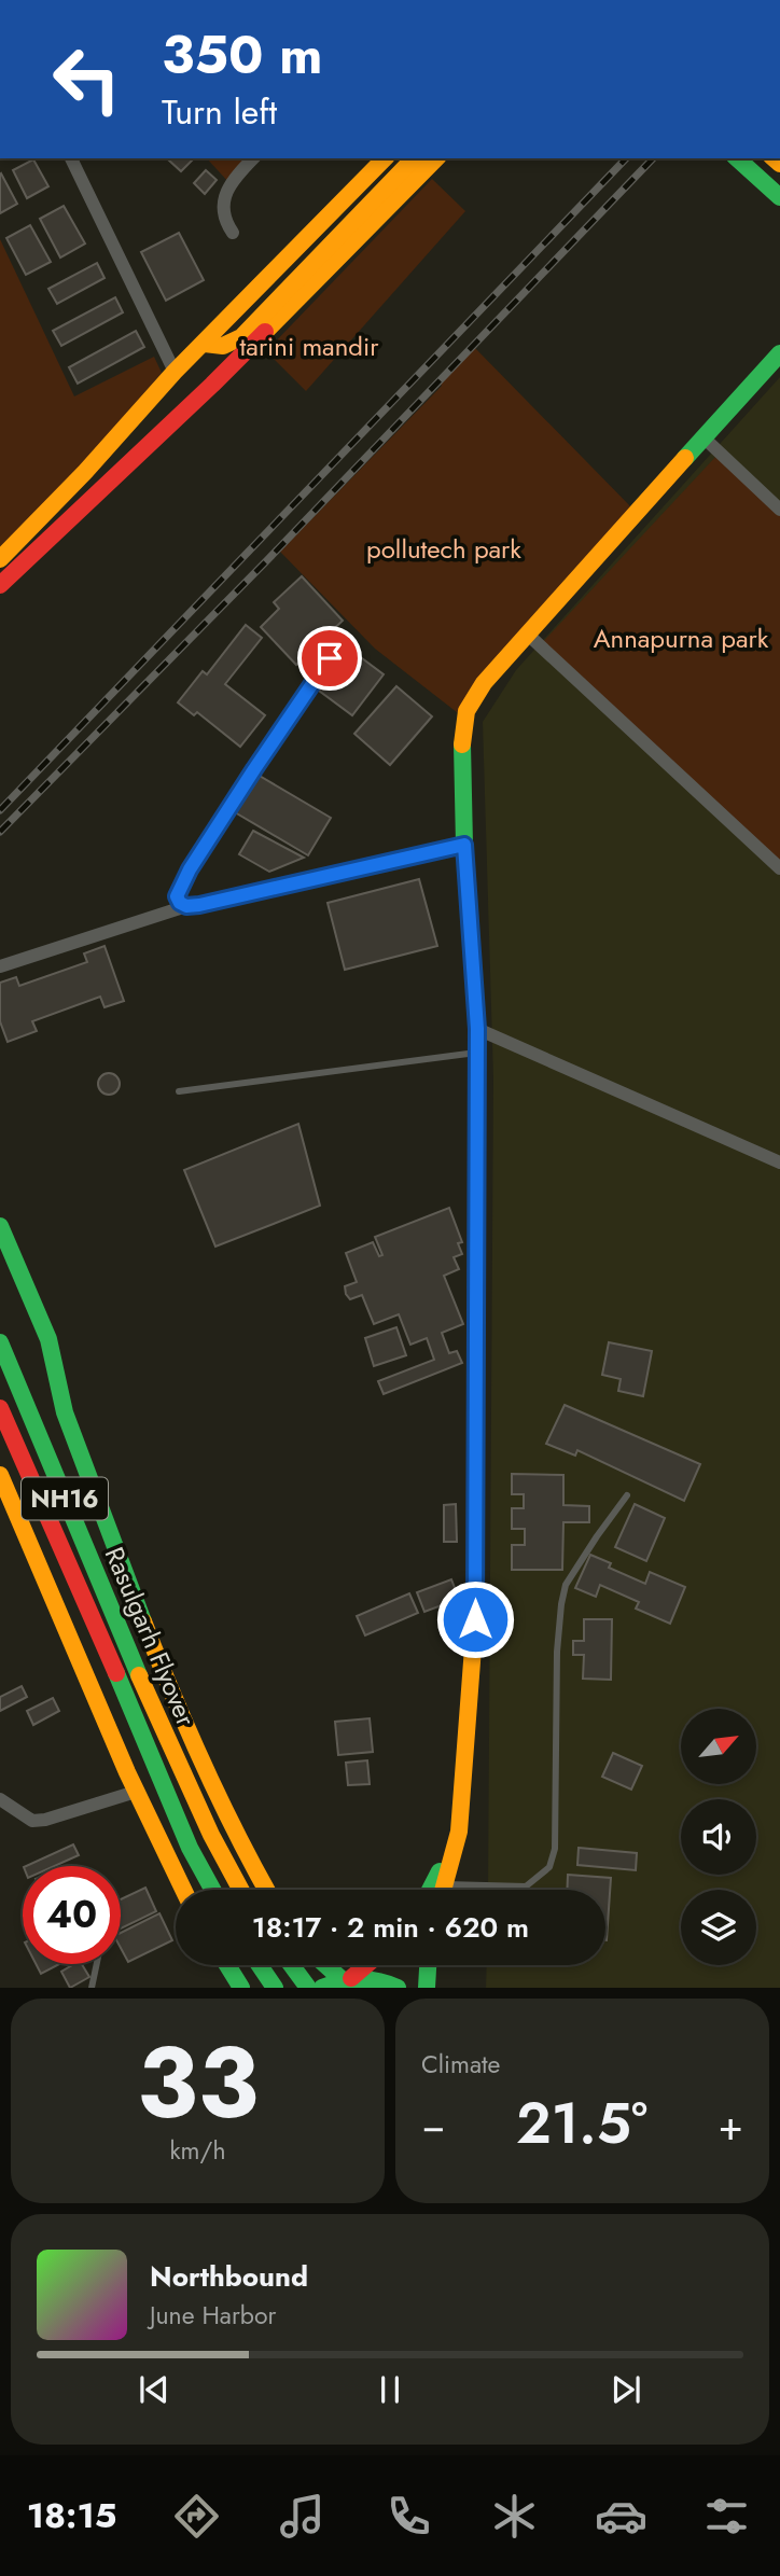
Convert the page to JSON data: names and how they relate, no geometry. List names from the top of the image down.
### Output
{
  "streets": {
    "main road": ["NH16", "Rasulgarh Flyover"]
  },
  "parks": ["tarini mandir", "pollutech park", "Annapurna park"],
  "north": "top right",
  "page": {
    "turn": ["350 m", "Turn left"],
    "limit": "40",
    "trip": "18:17 · 2 min · 620 m",
    "tile": [
      ["33", "km/h"],
      "Climate"
    ],
    "heat": ["−", "21.5°", "+"],
    "song": ["Northbound", "June Harbor"],
    "tabs": "18:15"
  }
}
